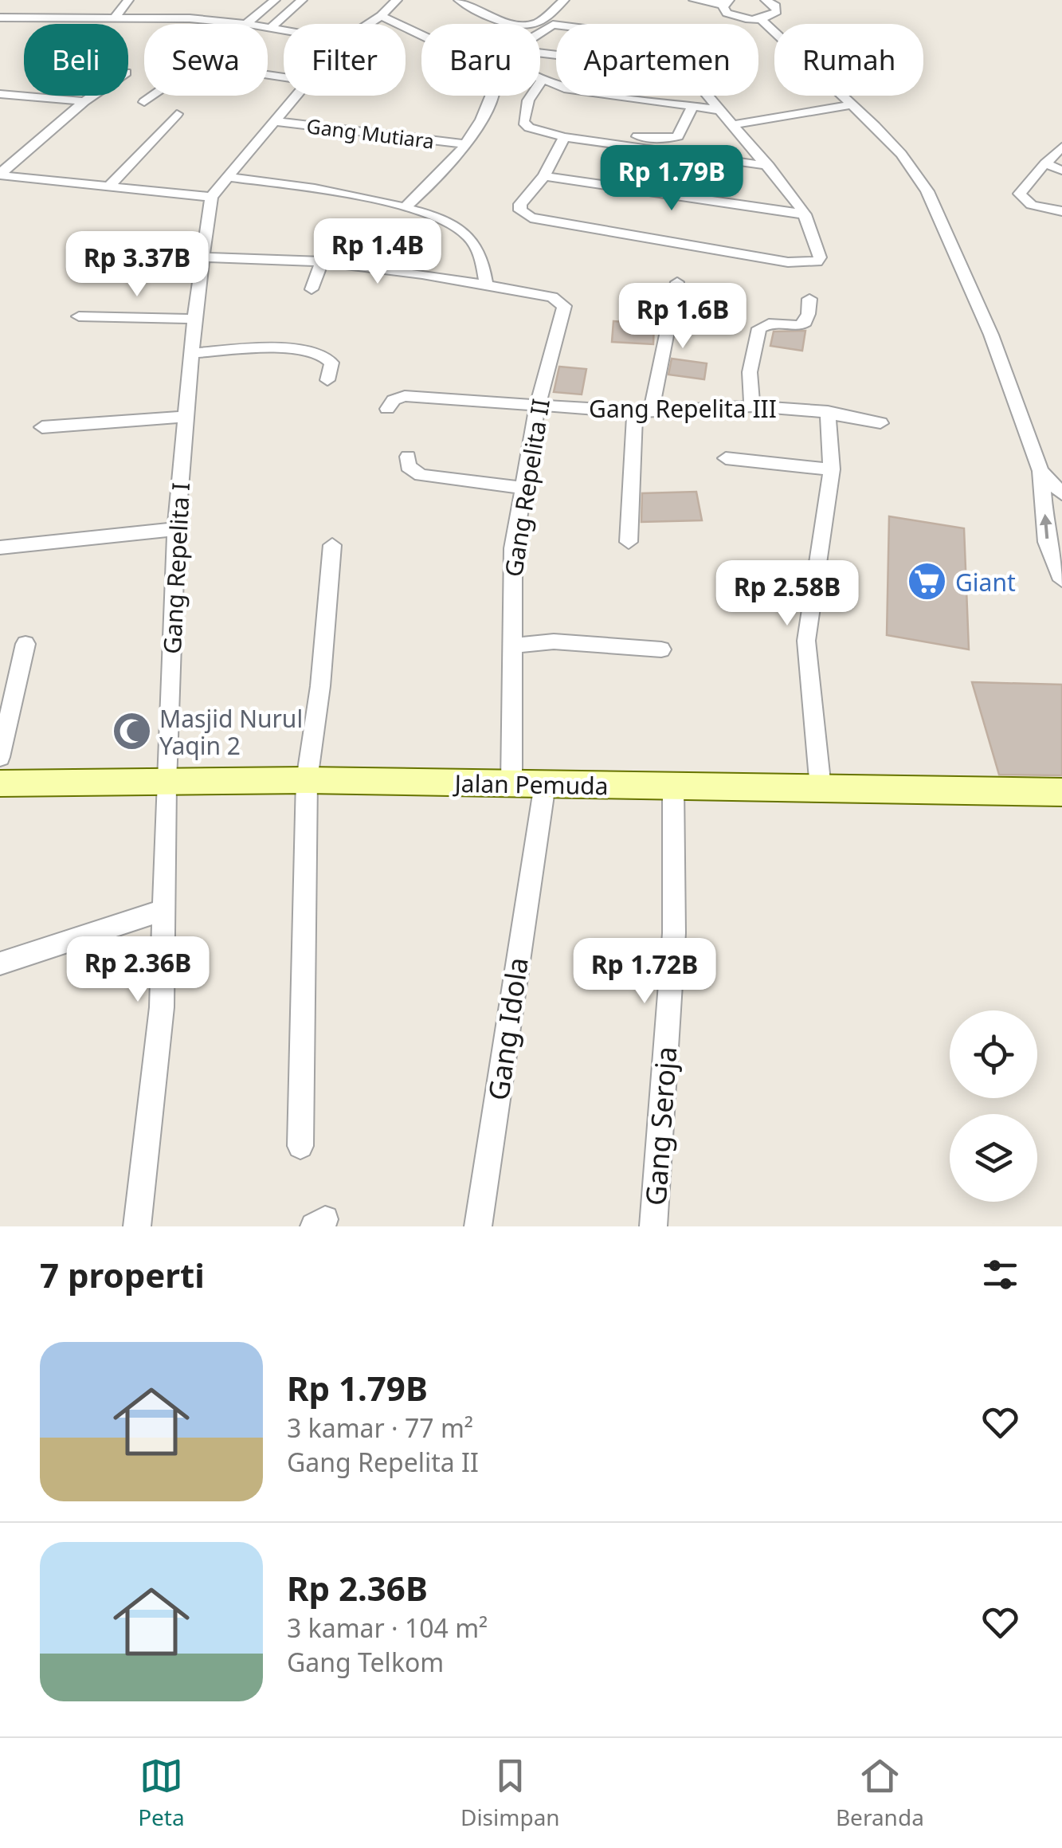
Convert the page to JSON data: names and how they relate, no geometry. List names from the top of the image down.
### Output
{
  "streets": {
    "main road": ["Jalan Pemuda"],
    "street": [
      "Gang Mutiara",
      "Gang Repelita III",
      "Gang Repelita II",
      "Gang Repelita I",
      "Gang Idola",
      "Gang Seroja"
    ]
  },
  "crossings": [
    ["Gang Repelita III", "Gang Repelita II"],
    ["Gang Repelita II", "Jalan Pemuda"],
    ["Gang Repelita I", "Jalan Pemuda"],
    ["Jalan Pemuda", "Gang Idola"],
    ["Jalan Pemuda", "Gang Seroja"]
  ],
  "places": {
    "supermarket": ["Giant"],
    "mosque": ["Masjid Nurul Yaqin 2"]
  },
  "page": {
    "chip": [
      "Beli",
      "Sewa",
      "Filter",
      "Baru",
      "Apartemen",
      "Rumah"
    ],
    "price": [
      "Rp 1.79B",
      "Rp 1.4B",
      "Rp 3.37B",
      "Rp 1.6B",
      "Rp 2.58B",
      "Rp 2.36B",
      "Rp 1.72B"
    ],
    "heading": "7 properti",
    "list": [
      {
        "name": "Rp 1.79B",
        "note": "3 kamar · 77 m² · Gang Repelita II"
      },
      {
        "name": "Rp 2.36B",
        "note": "3 kamar · 104 m² · Gang Telkom"
      }
    ],
    "tabs": ["Peta", "Disimpan", "Beranda"]
  }
}
